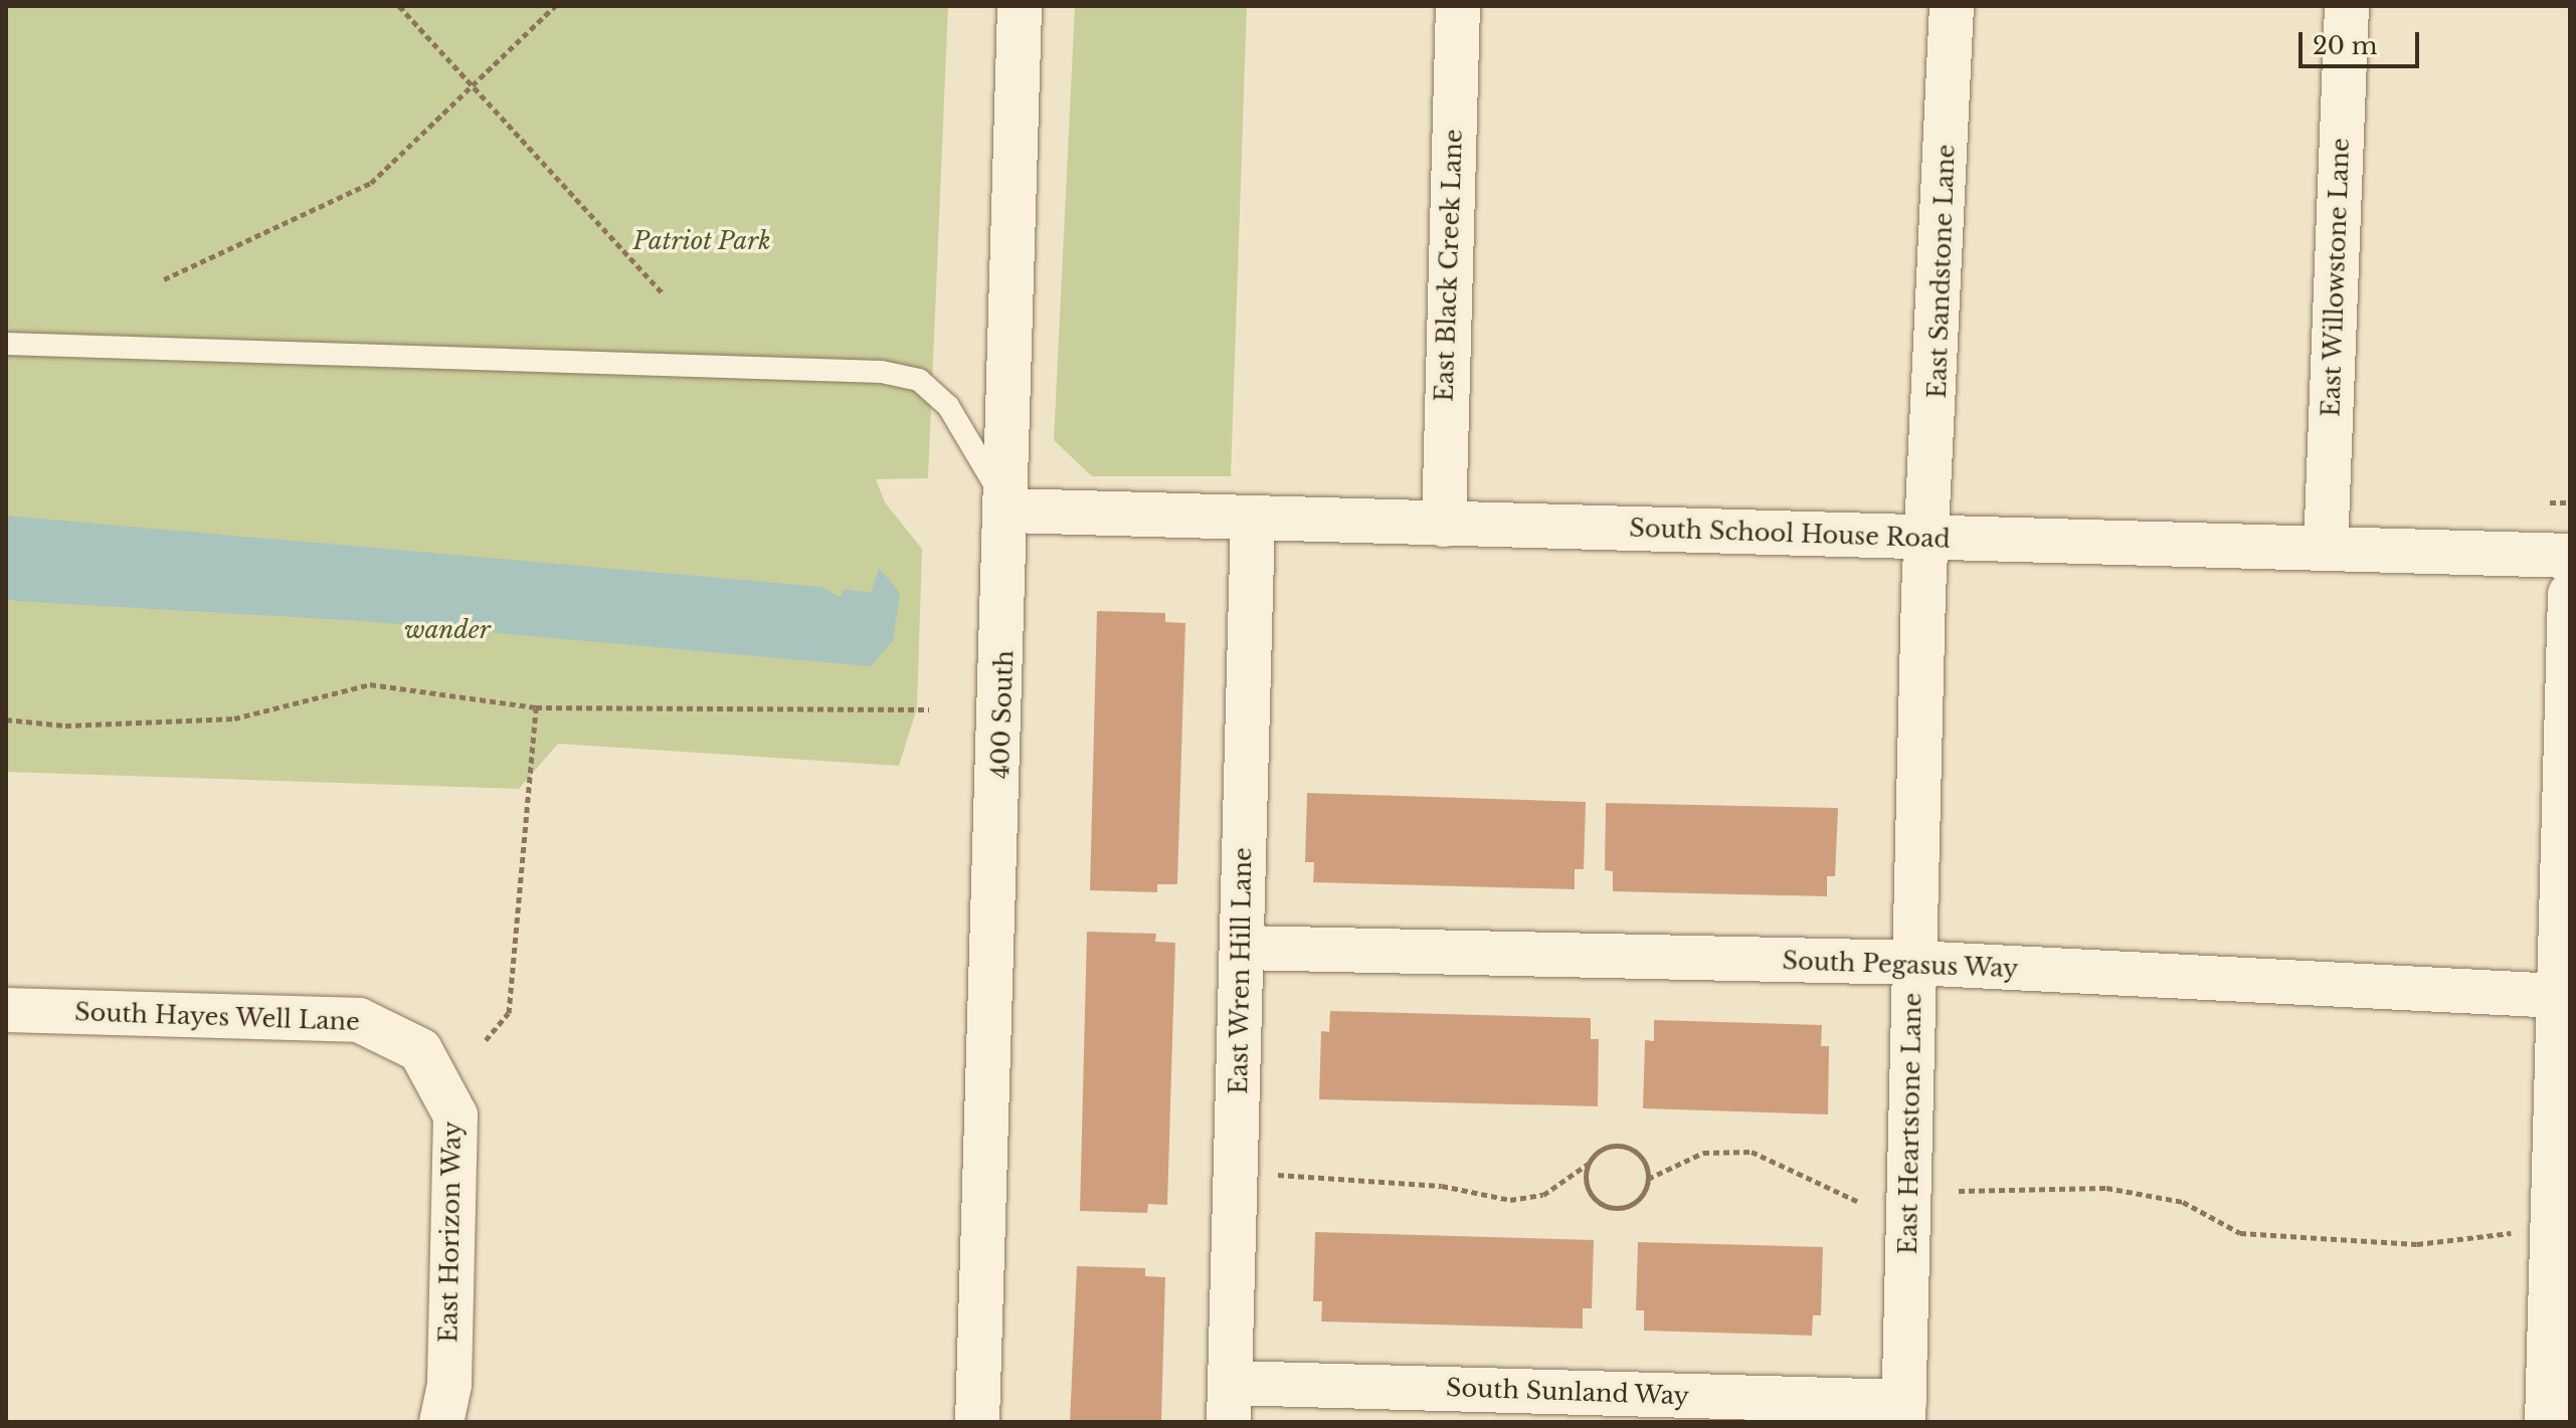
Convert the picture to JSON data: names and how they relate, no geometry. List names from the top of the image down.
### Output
{
  "streets": {
    "street": [
      "East Black Creek Lane",
      "East Sandstone Lane",
      "East Willowstone Lane",
      "South School House Road",
      "400 South",
      "South Pegasus Way",
      "East Wren Hill Lane",
      "South Hayes Well Lane",
      "East Heartstone Lane",
      "East Horizon Way",
      "South Sunland Way"
    ]
  },
  "crossings": [
    ["East Black Creek Lane", "South School House Road"],
    ["East Sandstone Lane", "South School House Road"],
    ["East Sandstone Lane", "East Heartstone Lane"],
    ["East Willowstone Lane", "South School House Road"],
    ["South School House Road", "400 South"],
    ["South School House Road", "East Wren Hill Lane"],
    ["South School House Road", "East Heartstone Lane"],
    ["South Pegasus Way", "East Wren Hill Lane"],
    ["South Pegasus Way", "East Heartstone Lane"],
    ["East Wren Hill Lane", "South Sunland Way"],
    ["South Hayes Well Lane", "East Horizon Way"],
    ["East Heartstone Lane", "South Sunland Way"]
  ],
  "parks": ["Patriot Park", "wander"],
  "scale_bar": "20 m"
}
